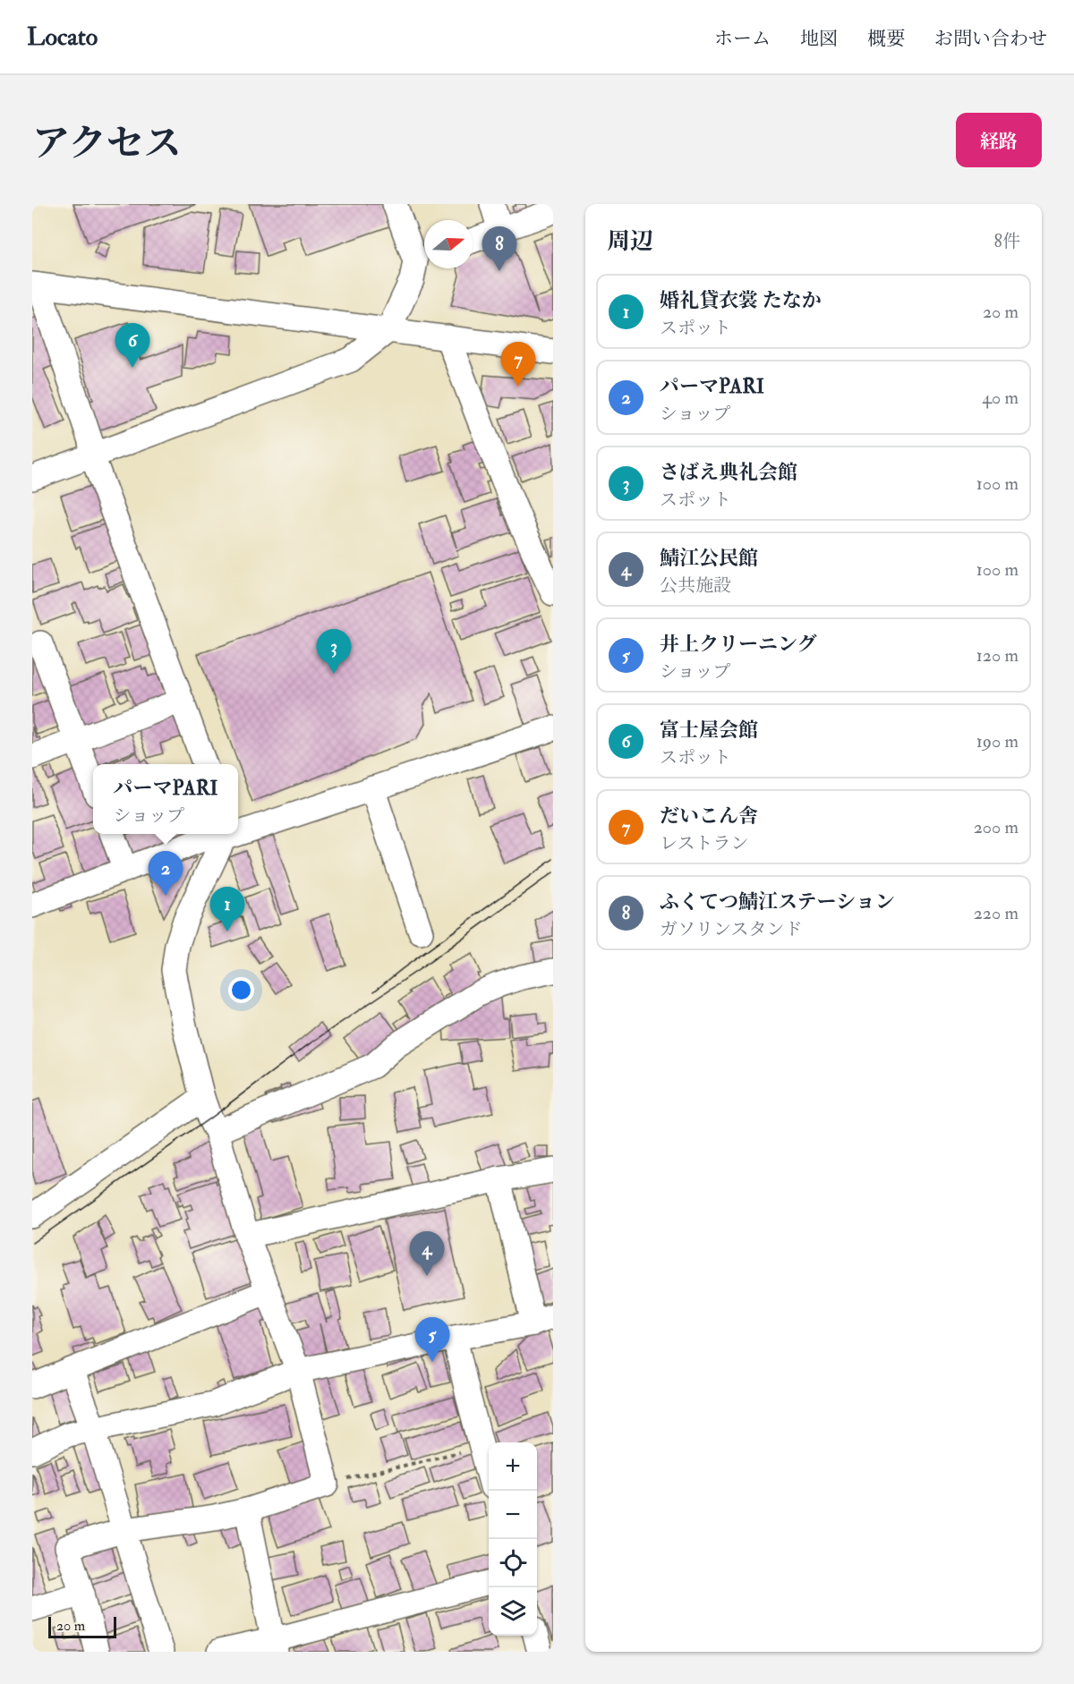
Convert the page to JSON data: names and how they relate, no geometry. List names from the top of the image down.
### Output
{
  "scale_bar": "20 m",
  "north": "right",
  "page": {
    "header": "Locato",
    "nav": [
      "ホーム",
      "地図",
      "概要",
      "お問い合わせ"
    ],
    "title": "アクセス",
    "buttons": "経路",
    "heading": ["周辺", "8件"],
    "pins": [
      "8",
      "6",
      "7",
      "3",
      "2",
      "1",
      "4",
      "5"
    ],
    "list": [
      {
        "mark": "1",
        "name": "婚礼貸衣裳 たなか",
        "note": "スポット",
        "value": "20 m"
      },
      {
        "mark": "2",
        "name": "パーマPARI",
        "note": "ショップ",
        "value": "40 m"
      },
      {
        "mark": "3",
        "name": "さばえ典礼会館",
        "note": "スポット",
        "value": "100 m"
      },
      {
        "mark": "4",
        "name": "鯖江公民館",
        "note": "公共施設",
        "value": "100 m"
      },
      {
        "mark": "5",
        "name": "井上クリーニング",
        "note": "ショップ",
        "value": "120 m"
      },
      {
        "mark": "6",
        "name": "富士屋会館",
        "note": "スポット",
        "value": "190 m"
      },
      {
        "mark": "7",
        "name": "だいこん舎",
        "note": "レストラン",
        "value": "200 m"
      },
      {
        "mark": "8",
        "name": "ふくてつ鯖江ステーション",
        "note": "ガソリンスタンド",
        "value": "220 m"
      }
    ],
    "popup": ["パーマPARI", "ショップ"],
    "map_buttons": ["+", "−"],
    "scale": "20 m"
  }
}
